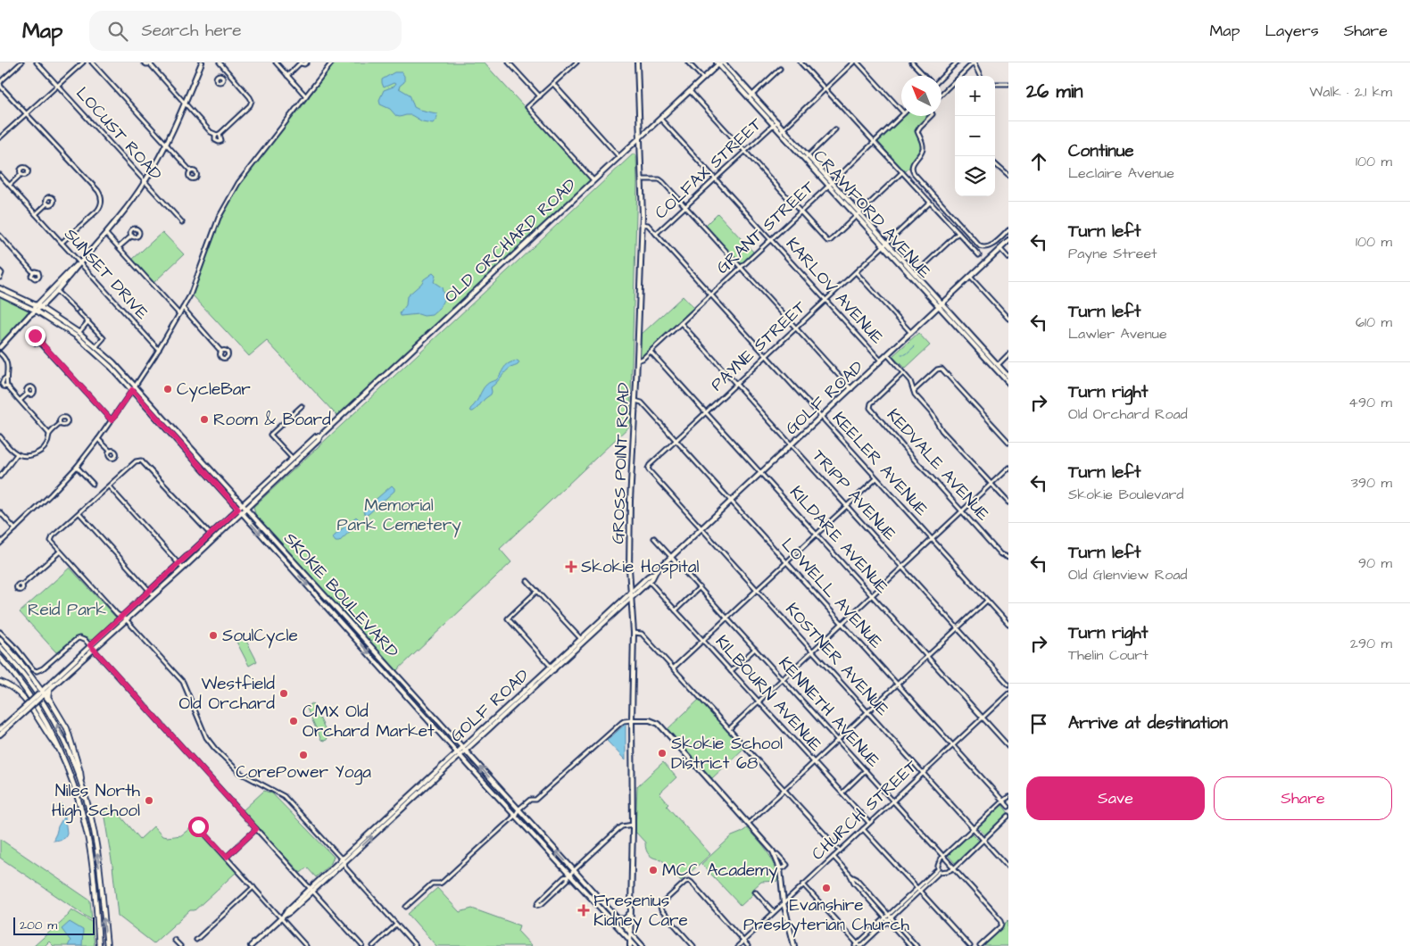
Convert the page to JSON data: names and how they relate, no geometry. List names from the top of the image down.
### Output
{
  "streets": {
    "main road": [
      "CRAWFORD AVENUE",
      "OLD ORCHARD ROAD",
      "GOLF ROAD",
      "GROSS POINT ROAD",
      "SKOKIE BOULEVARD"
    ],
    "street": [
      "LOCUST ROAD",
      "COLFAX STREET",
      "GRANT STREET",
      "SUNSET DRIVE",
      "KARLOV AVENUE",
      "PAYNE STREET",
      "KEELER AVENUE",
      "KEDVALE AVENUE",
      "TRIPP AVENUE",
      "KILDARE AVENUE",
      "LOWELL AVENUE",
      "KOSTNER AVENUE",
      "KILBOURN AVENUE",
      "KENNETH AVENUE",
      "CHURCH STREET"
    ]
  },
  "crossings": [
    ["COLFAX STREET", "CRAWFORD AVENUE"],
    ["COLFAX STREET", "KARLOV AVENUE"],
    ["COLFAX STREET", "KEELER AVENUE"],
    ["CRAWFORD AVENUE", "GRANT STREET"],
    ["CRAWFORD AVENUE", "OLD ORCHARD ROAD"],
    ["CRAWFORD AVENUE", "PAYNE STREET"],
    ["CRAWFORD AVENUE", "GOLF ROAD"],
    ["GRANT STREET", "KARLOV AVENUE"],
    ["GRANT STREET", "GROSS POINT ROAD"],
    ["GRANT STREET", "KEELER AVENUE"],
    ["GRANT STREET", "TRIPP AVENUE"],
    ["GRANT STREET", "KILDARE AVENUE"],
    ["OLD ORCHARD ROAD", "KARLOV AVENUE"],
    ["OLD ORCHARD ROAD", "GROSS POINT ROAD"],
    ["OLD ORCHARD ROAD", "SKOKIE BOULEVARD"],
    ["KARLOV AVENUE", "PAYNE STREET"],
    ["KARLOV AVENUE", "GOLF ROAD"],
    ["KARLOV AVENUE", "KEDVALE AVENUE"],
    ["PAYNE STREET", "KEELER AVENUE"],
    ["PAYNE STREET", "TRIPP AVENUE"],
    ["PAYNE STREET", "KILDARE AVENUE"],
    ["PAYNE STREET", "LOWELL AVENUE"],
    ["PAYNE STREET", "KOSTNER AVENUE"],
    ["GOLF ROAD", "GROSS POINT ROAD"],
    ["GOLF ROAD", "KEELER AVENUE"],
    ["GOLF ROAD", "TRIPP AVENUE"],
    ["GOLF ROAD", "KILDARE AVENUE"],
    ["GOLF ROAD", "LOWELL AVENUE"],
    ["GOLF ROAD", "SKOKIE BOULEVARD"],
    ["GOLF ROAD", "KOSTNER AVENUE"],
    ["GOLF ROAD", "KILBOURN AVENUE"],
    ["GOLF ROAD", "KENNETH AVENUE"],
    ["GROSS POINT ROAD", "KEELER AVENUE"],
    ["GROSS POINT ROAD", "LOWELL AVENUE"],
    ["GROSS POINT ROAD", "SKOKIE BOULEVARD"],
    ["KILDARE AVENUE", "CHURCH STREET"],
    ["LOWELL AVENUE", "CHURCH STREET"],
    ["KOSTNER AVENUE", "CHURCH STREET"],
    ["KILBOURN AVENUE", "CHURCH STREET"],
    ["KENNETH AVENUE", "CHURCH STREET"]
  ],
  "parks": ["Memorial Park Cemetery", "Reid Park"],
  "places": {
    "other": [
      "CycleBar",
      "Room & Board",
      "SoulCycle",
      "Westfield Old Orchard",
      "CMX Old Orchard Market",
      "Skokie School District 68",
      "CorePower Yoga",
      "Niles North High School",
      "MCC Academy",
      "Evanshire Presbyterian Church"
    ],
    "health": ["Skokie Hospital", "Fresenius Kidney Care"]
  },
  "scale_bar": "200 m",
  "north": "top left",
  "page": {
    "header": "Map",
    "search": "Search here",
    "nav": ["Map", "Layers", "Share"],
    "heading": ["26 min", "Walk · 2.1 km"],
    "map_buttons": ["+", "−"],
    "list": [
      ["Continue", "Leclaire Avenue", "100 m"],
      ["Turn left", "Payne Street", "100 m"],
      ["Turn left", "Lawler Avenue", "610 m"],
      ["Turn right", "Old Orchard Road", "490 m"],
      ["Turn left", "Skokie Boulevard", "390 m"],
      ["Turn left", "Old Glenview Road", "90 m"],
      ["Turn right", "Thelin Court", "290 m"],
      "Arrive at destination"
    ],
    "buttons": ["Save", "Share"],
    "scale": "200 m"
  }
}
